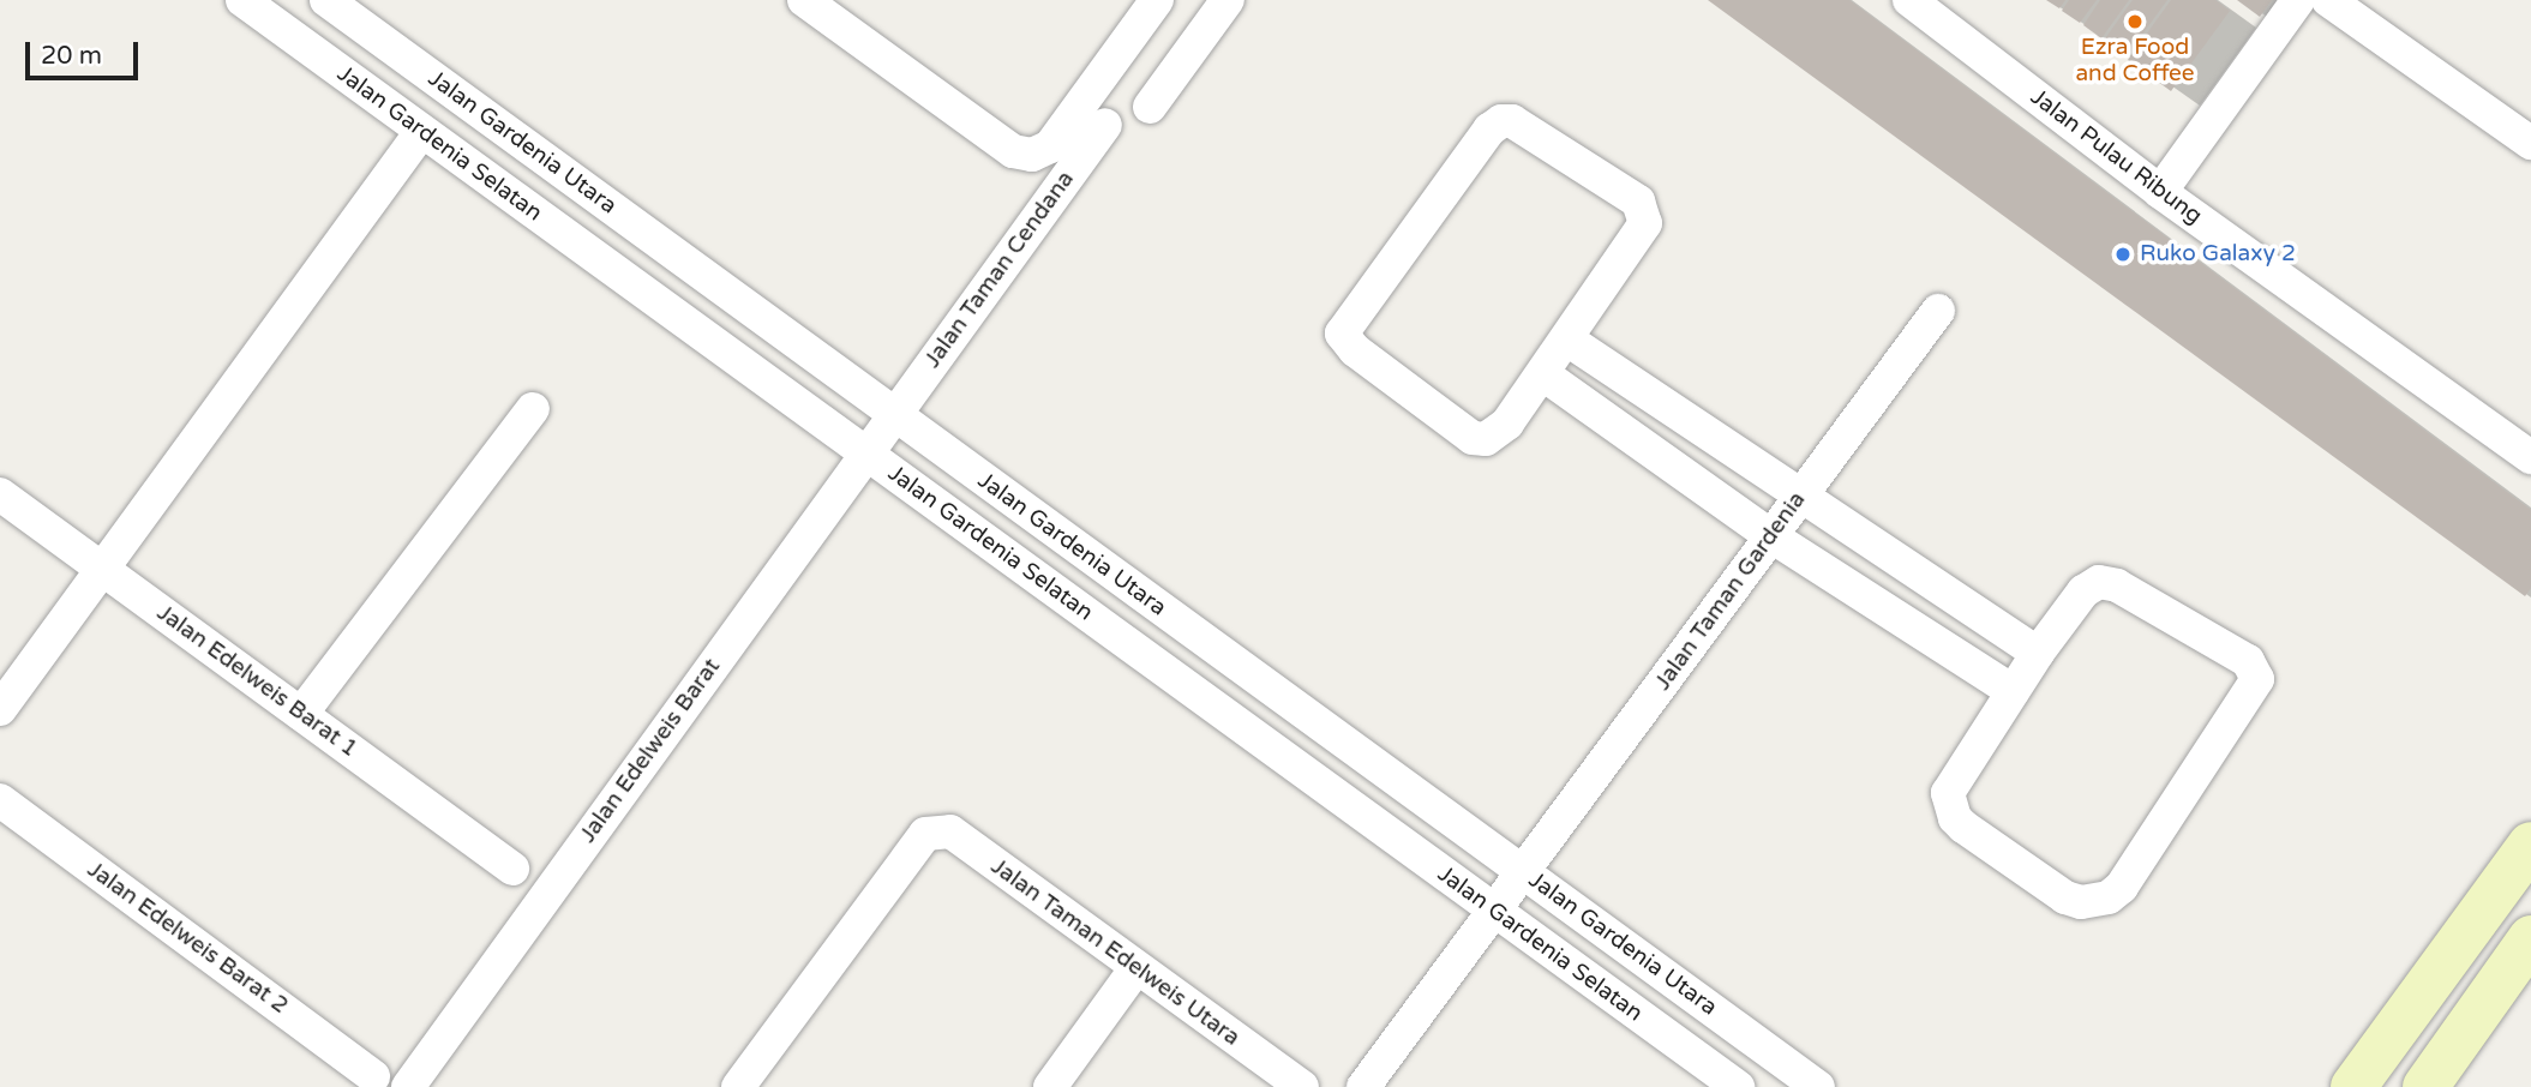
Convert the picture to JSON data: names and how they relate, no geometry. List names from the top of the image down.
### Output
{
  "streets": {
    "street": [
      "Jalan Gardenia Utara",
      "Jalan Gardenia Selatan",
      "Jalan Pulau Ribung",
      "Jalan Taman Cendana",
      "Jalan Taman Gardenia",
      "Jalan Edelweis Barat 1",
      "Jalan Edelweis Barat",
      "Jalan Edelweis Barat 2",
      "Jalan Taman Edelweis Utara"
    ]
  },
  "crossings": [
    ["Jalan Gardenia Utara", "Jalan Taman Cendana"],
    ["Jalan Gardenia Utara", "Jalan Taman Gardenia"],
    ["Jalan Gardenia Utara", "Jalan Edelweis Barat"],
    ["Jalan Gardenia Selatan", "Jalan Taman Gardenia"],
    ["Jalan Gardenia Selatan", "Jalan Edelweis Barat"],
    ["Jalan Taman Cendana", "Jalan Edelweis Barat"]
  ],
  "places": ["Ezra Food and Coffee", "Ruko Galaxy 2"],
  "scale_bar": "20 m"
}
